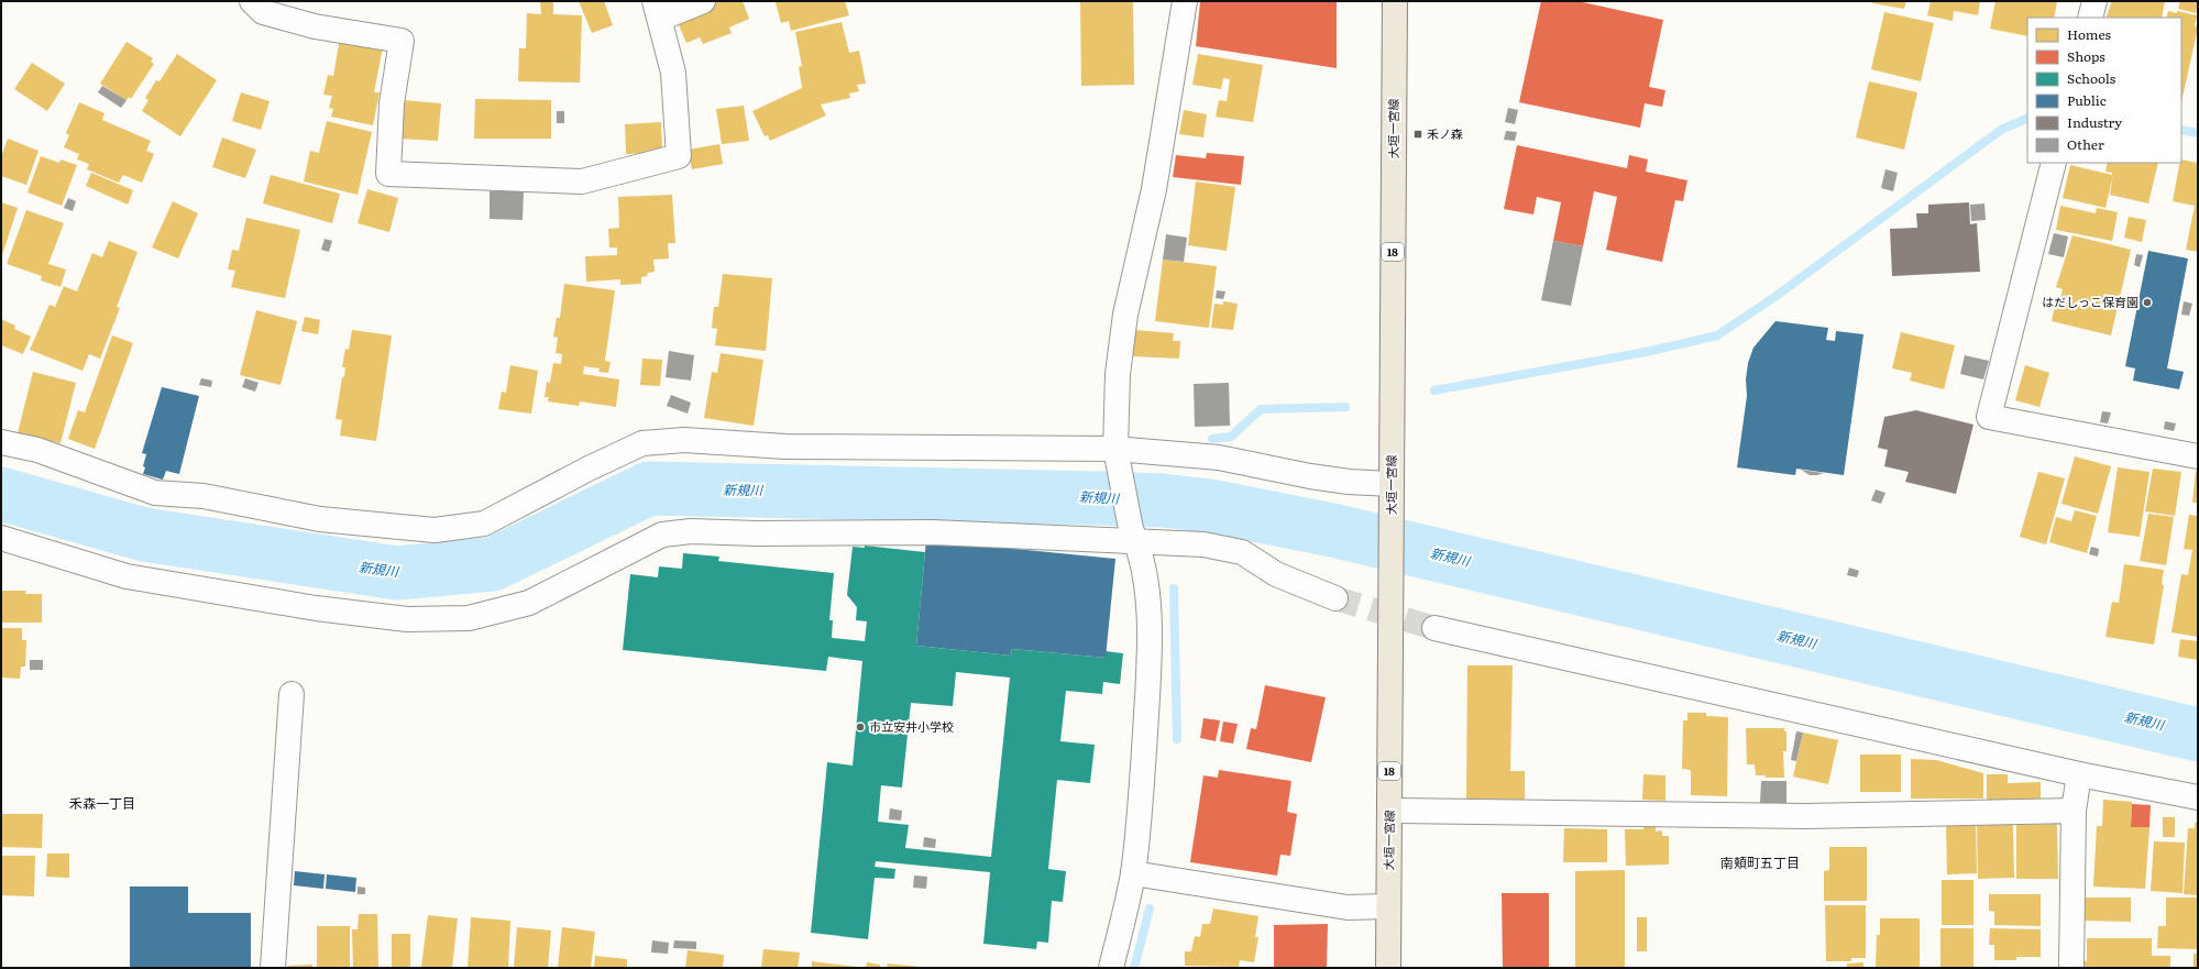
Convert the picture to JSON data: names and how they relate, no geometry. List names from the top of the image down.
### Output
{
  "streets": {
    "main road": ["大垣一宮線", "18"]
  },
  "districts": ["禾森一丁目", "南頬町五丁目"],
  "water": ["新規川"],
  "places": {
    "transit": ["禾ノ森"],
    "other": ["はだしっこ保育園", "市立安井小学校"]
  },
  "legend": [
    "Homes",
    "Shops",
    "Schools",
    "Public",
    "Industry",
    "Other"
  ]
}
